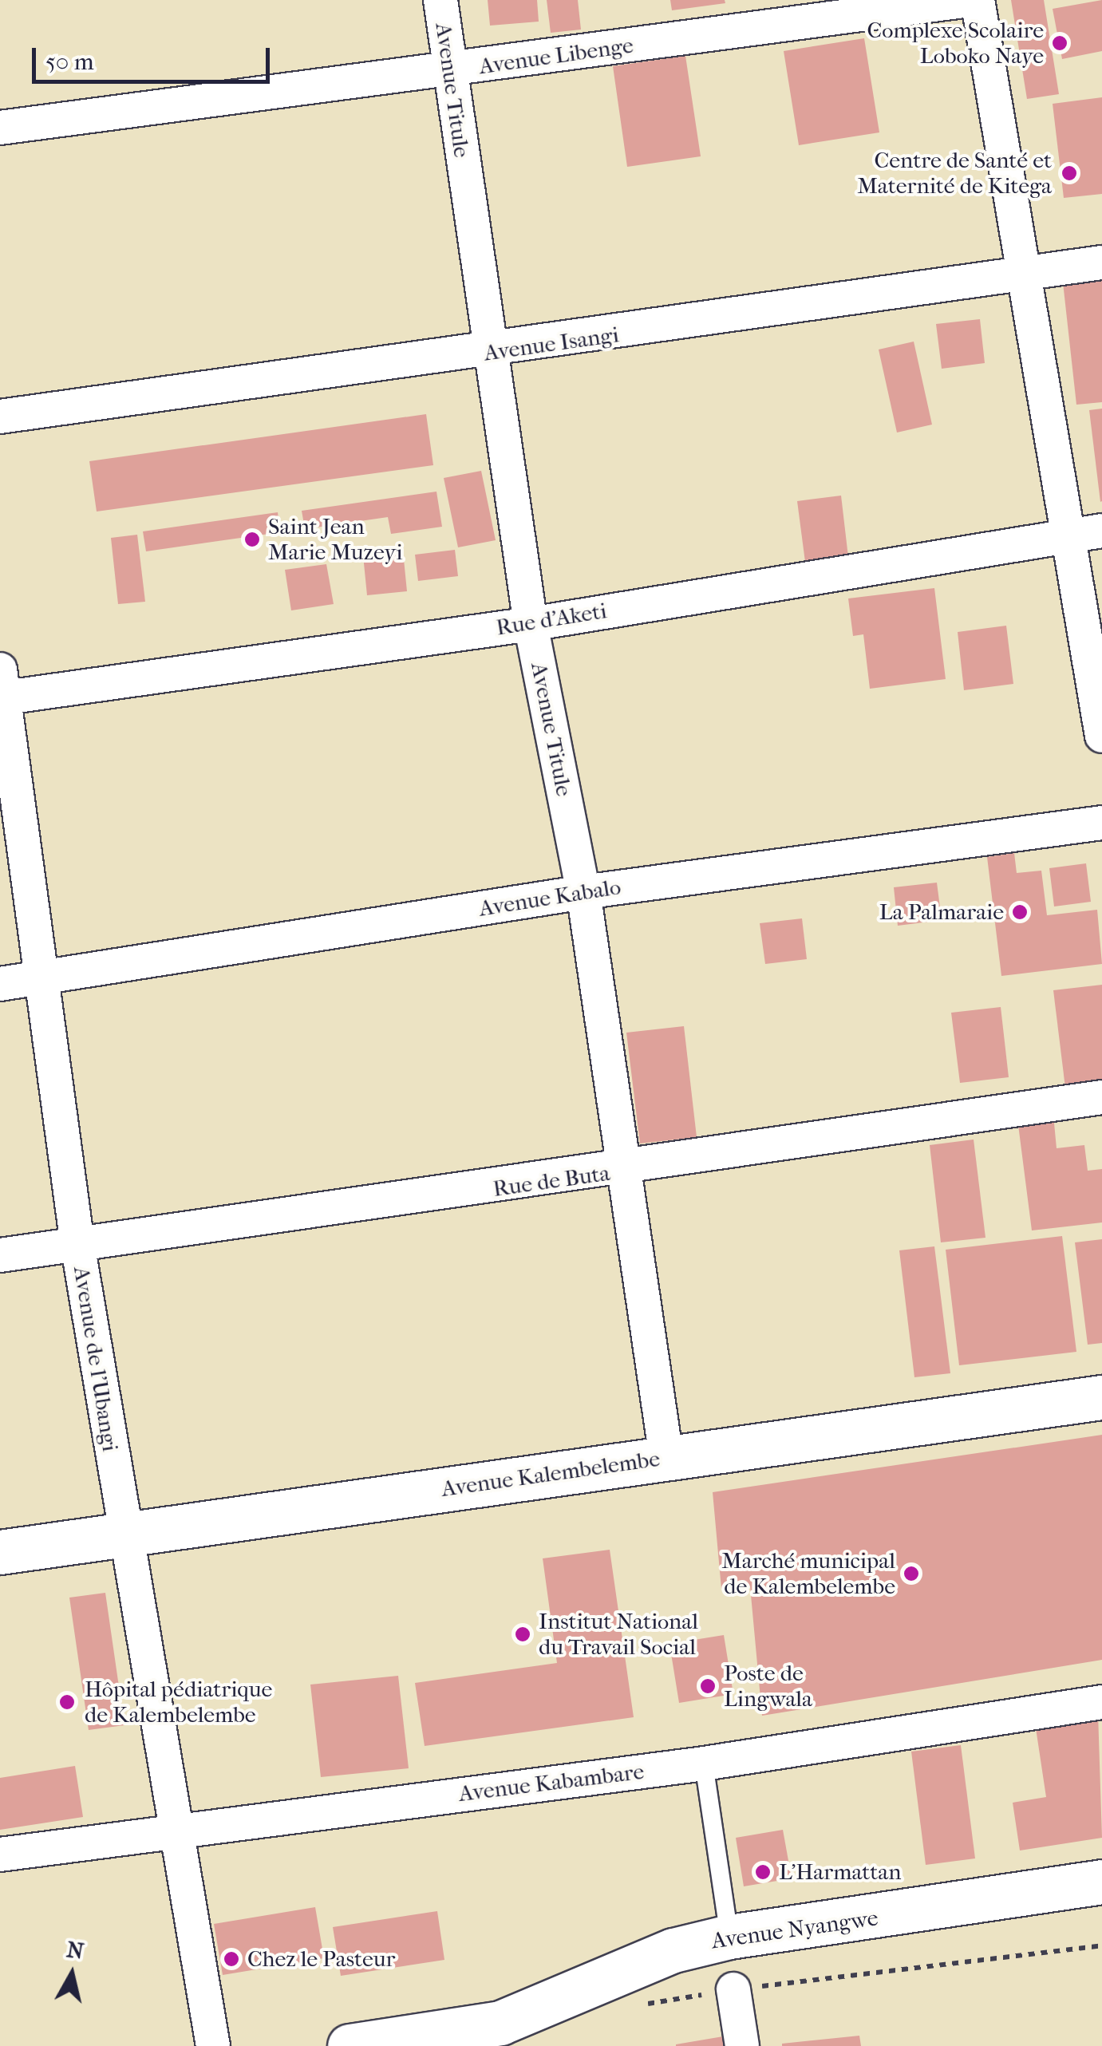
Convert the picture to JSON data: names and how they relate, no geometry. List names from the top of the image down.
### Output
{
  "streets": {
    "street": [
      "Avenue Libenge",
      "Avenue Titule",
      "Avenue Isangi",
      "Rue d'Aketi",
      "Avenue Kabalo",
      "Rue de Buta",
      "Avenue de l'Ubangi",
      "Avenue Kalembelembe",
      "Avenue Kabambare",
      "Avenue Nyangwe"
    ]
  },
  "crossings": [
    ["Avenue Libenge", "Avenue Titule"],
    ["Avenue Titule", "Avenue Isangi"],
    ["Avenue Titule", "Rue d'Aketi"],
    ["Avenue Titule", "Avenue Kabalo"],
    ["Avenue Titule", "Rue de Buta"],
    ["Avenue Titule", "Avenue Kalembelembe"],
    ["Rue d'Aketi", "Avenue de l'Ubangi"],
    ["Avenue Kabalo", "Avenue de l'Ubangi"],
    ["Rue de Buta", "Avenue de l'Ubangi"],
    ["Avenue de l'Ubangi", "Avenue Kalembelembe"],
    ["Avenue de l'Ubangi", "Avenue Kabambare"]
  ],
  "places": [
    "Complexe Scolaire Loboko Naye",
    "Centre de Santé et Maternité de Kitega",
    "Saint Jean Marie Muzeyi",
    "La Palmaraie",
    "Marché municipal de Kalembelembe",
    "Institut National du Travail Social",
    "Poste de Lingwala",
    "Hôpital pédiatrique de Kalembelembe",
    "L'Harmattan",
    "Chez le Pasteur"
  ],
  "scale_bar": "50 m",
  "north": "top"
}
